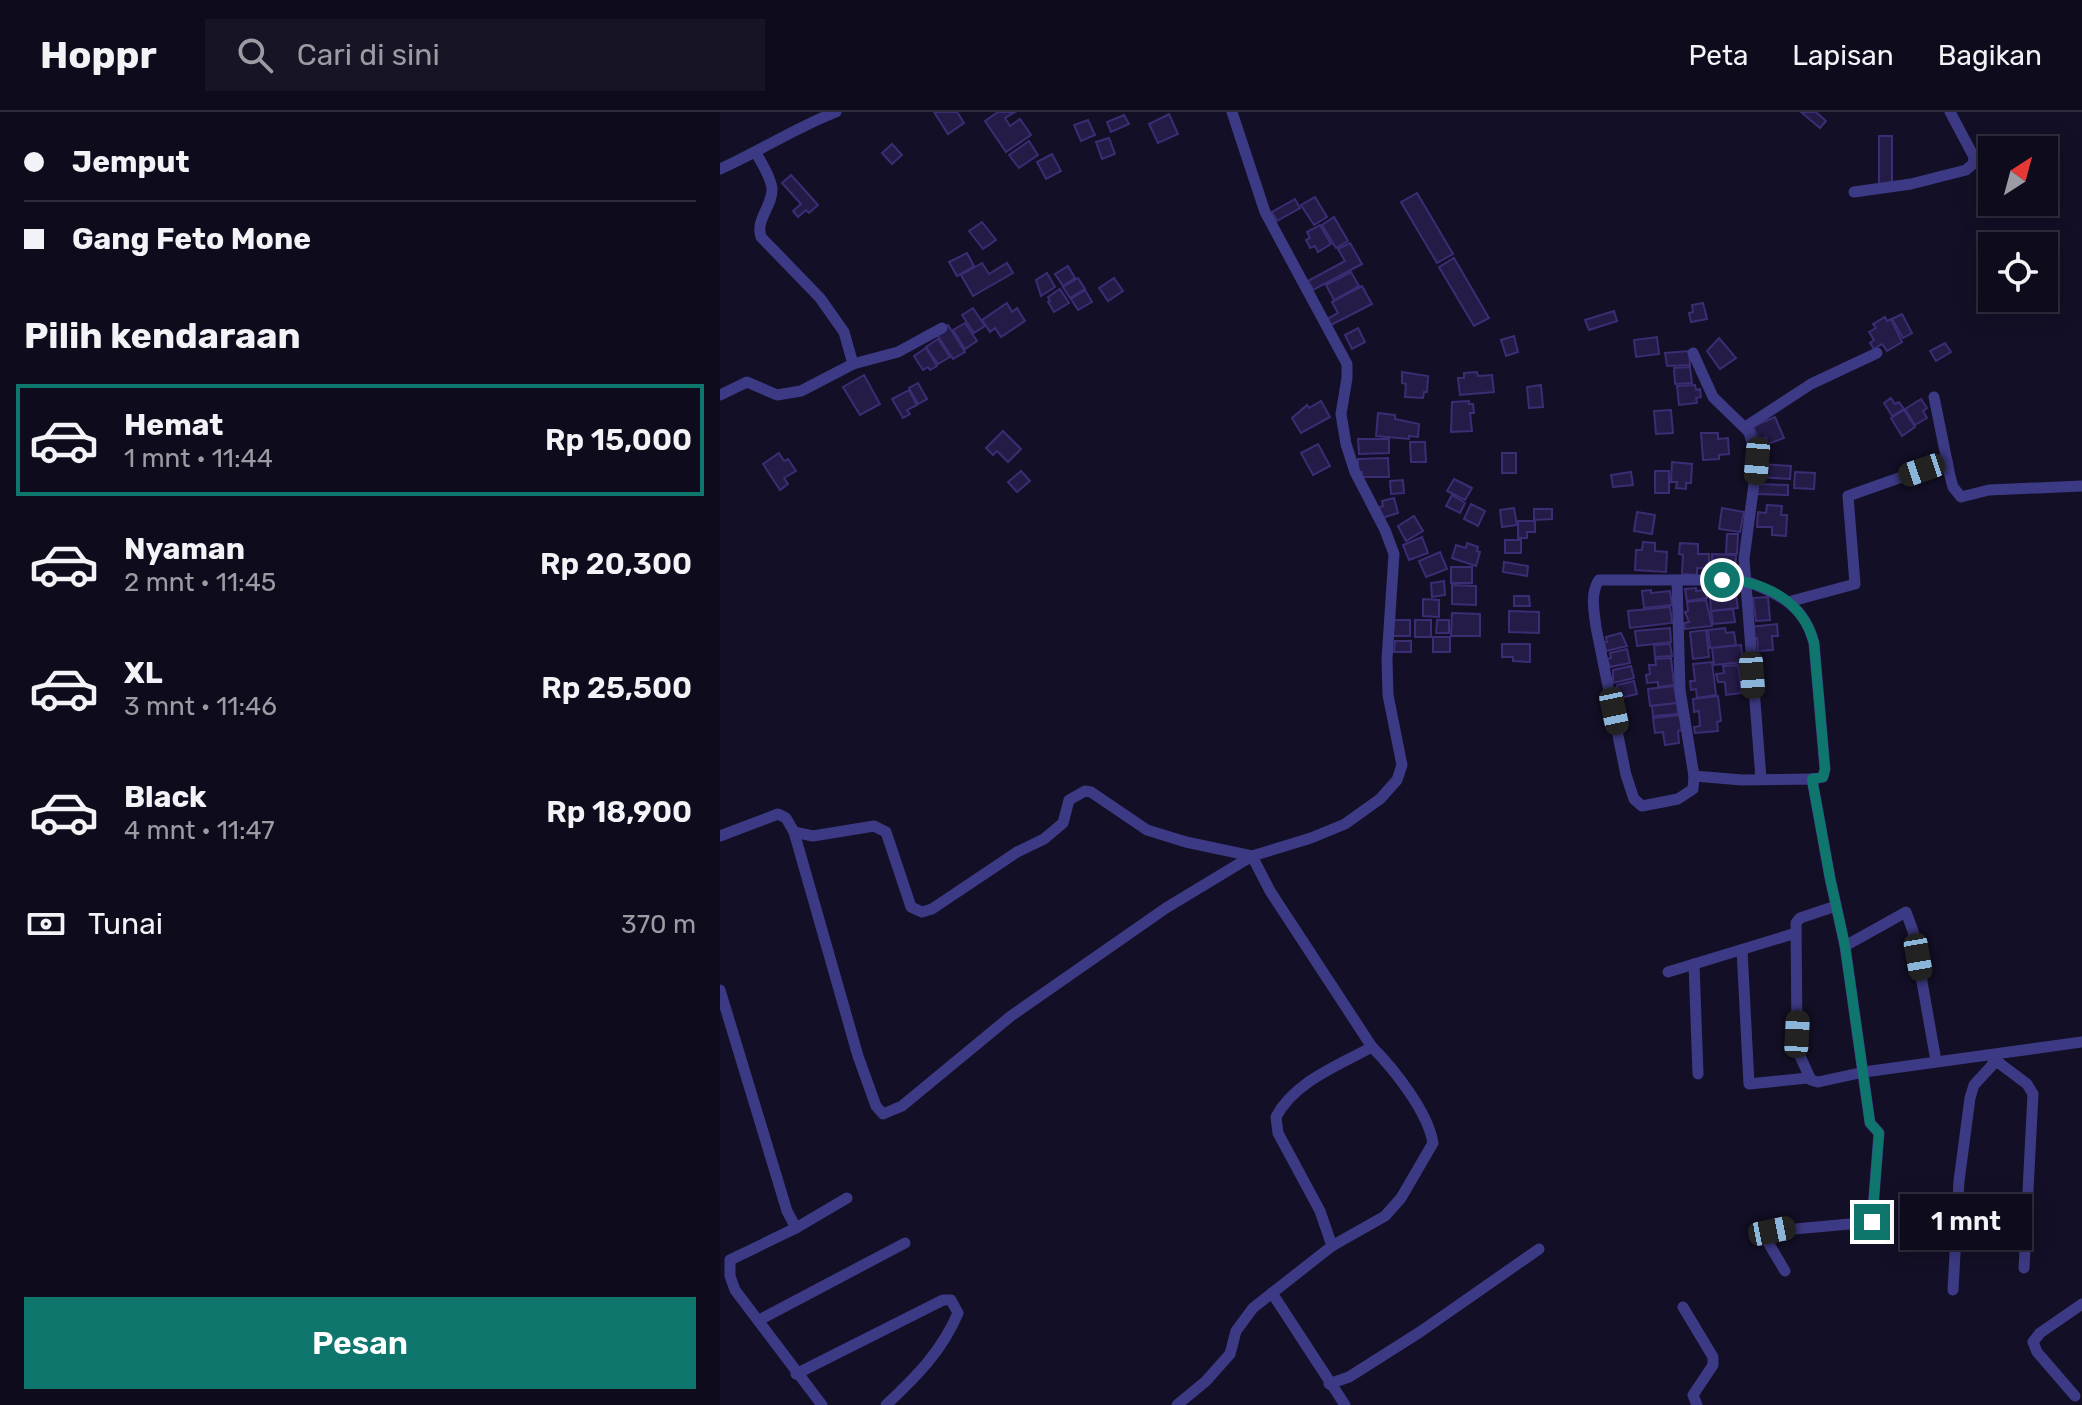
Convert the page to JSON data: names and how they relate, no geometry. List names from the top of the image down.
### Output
{
  "north": "top right",
  "page": {
    "header": "Hoppr",
    "search": "Cari di sini",
    "nav": ["Peta", "Lapisan", "Bagikan"],
    "banner": ["Jemput", "Gang Feto Mone"],
    "heading": "Pilih kendaraan",
    "list": [
      {
        "name": "Hemat",
        "note": "1 mnt · 11:44",
        "value": "Rp 15,000"
      },
      {
        "name": "Nyaman",
        "note": "2 mnt · 11:45",
        "value": "Rp 20,300"
      },
      {
        "name": "XL",
        "note": "3 mnt · 11:46",
        "value": "Rp 25,500"
      },
      {
        "name": "Black",
        "note": "4 mnt · 11:47",
        "value": "Rp 18,900"
      }
    ],
    "pay": ["Tunai", "370 m"],
    "bubble": "1 mnt",
    "buttons": "Pesan"
  }
}
